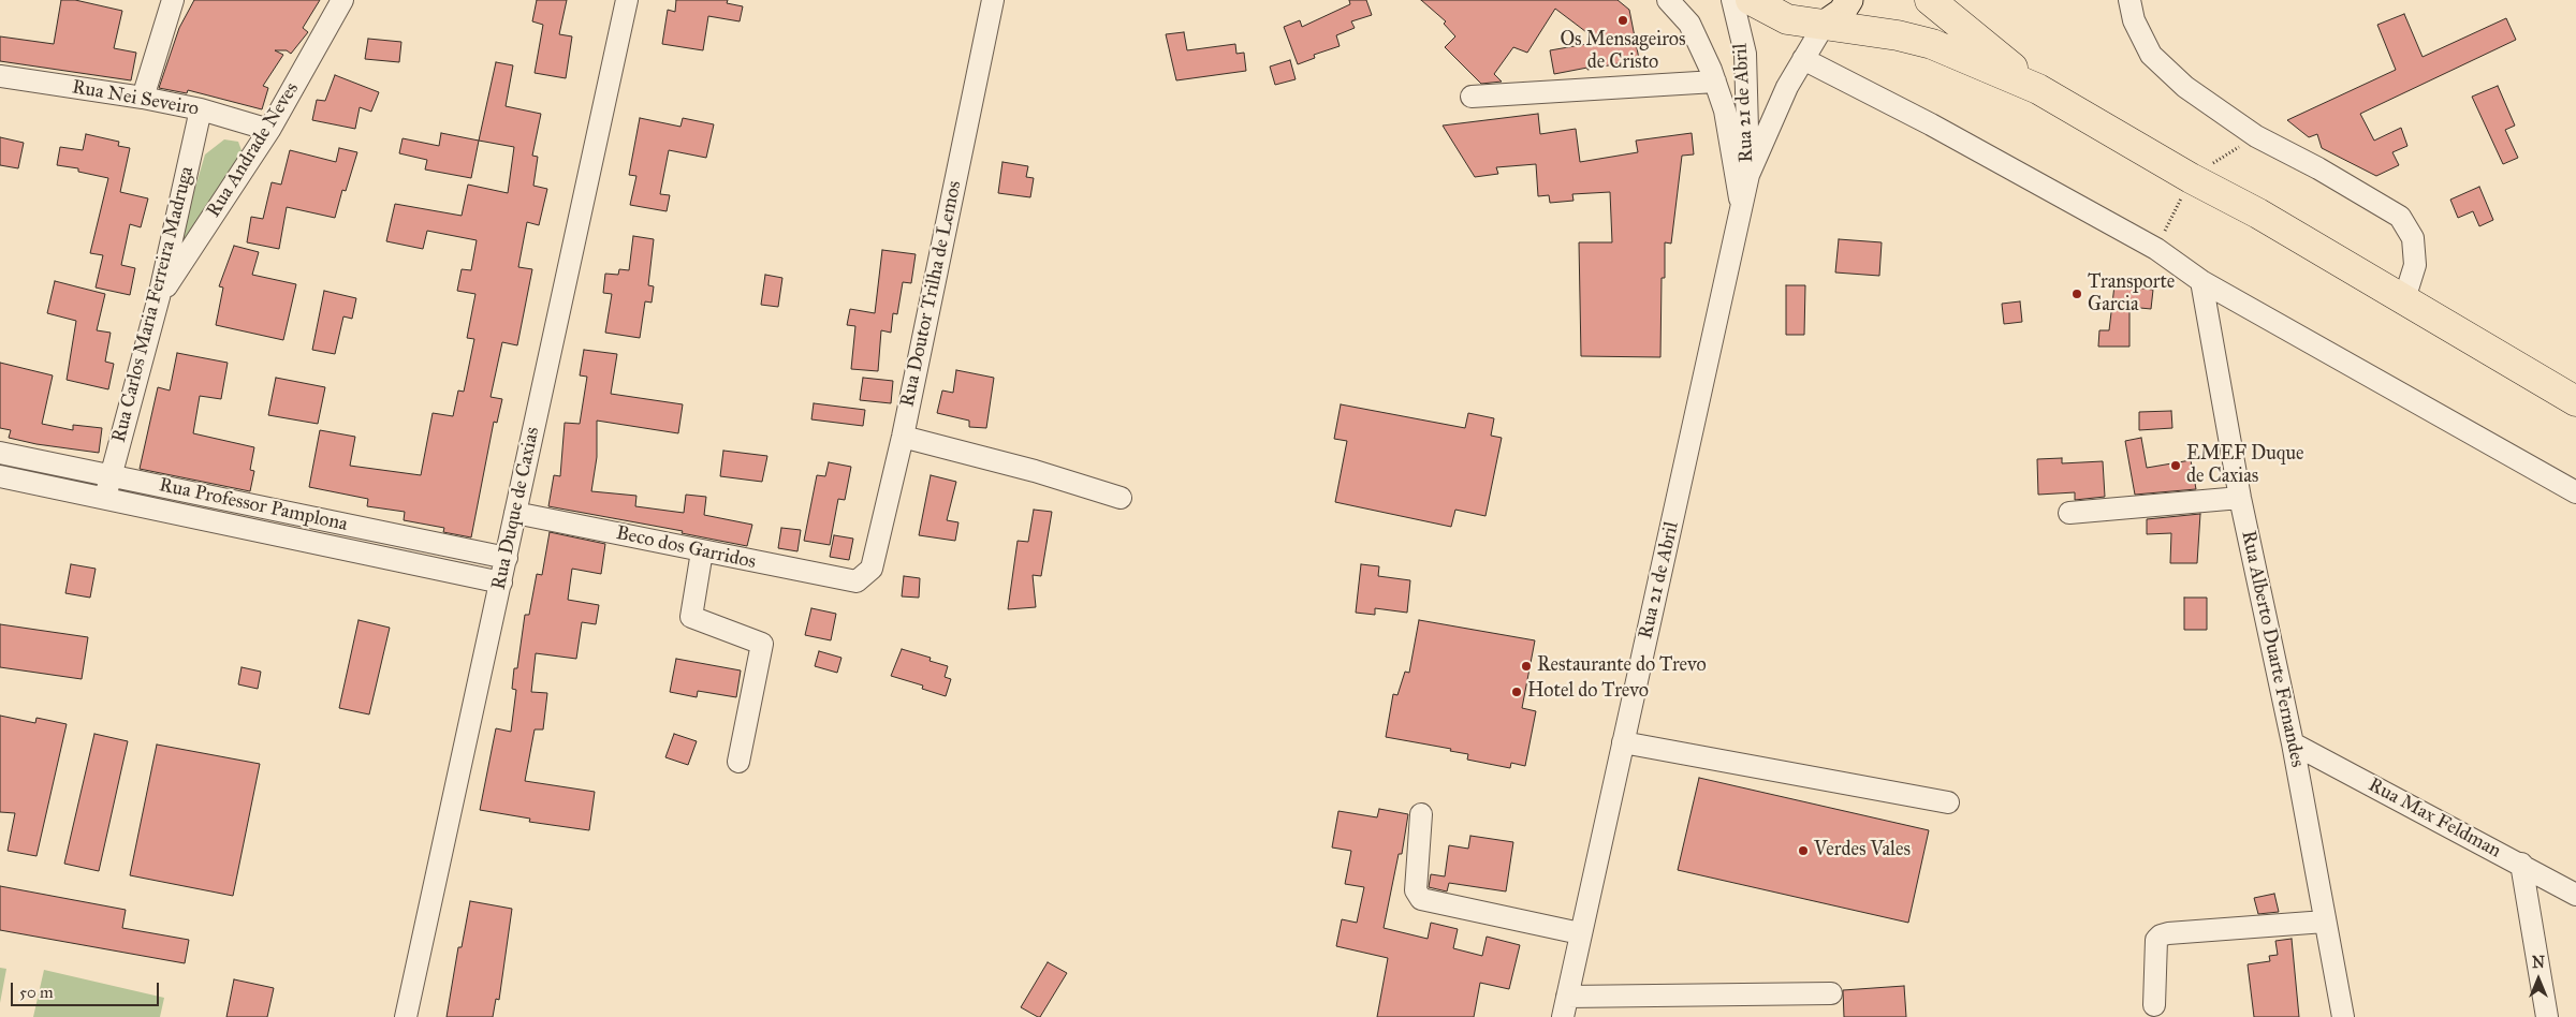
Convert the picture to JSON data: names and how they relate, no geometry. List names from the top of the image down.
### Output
{
  "streets": {
    "street": [
      "Rua Nei Seveiro",
      "Rua 21 de Abril",
      "Rua Andrade Neves",
      "Rua Doutor Trilha de Lemos",
      "Rua Carlos Maria Ferreira Madruga",
      "Rua Professor Pamplona",
      "Rua Duque de Caxias",
      "Beco dos Garridos",
      "Rua Alberto Duarte Fernandes",
      "Rua Max Feldman"
    ]
  },
  "crossings": [
    ["Rua Nei Seveiro", "Rua Andrade Neves"],
    ["Rua Nei Seveiro", "Rua Carlos Maria Ferreira Madruga"],
    ["Rua Andrade Neves", "Rua Carlos Maria Ferreira Madruga"],
    ["Rua Doutor Trilha de Lemos", "Beco dos Garridos"],
    ["Rua Carlos Maria Ferreira Madruga", "Rua Professor Pamplona"],
    ["Rua Professor Pamplona", "Rua Duque de Caxias"],
    ["Rua Duque de Caxias", "Beco dos Garridos"],
    ["Rua Alberto Duarte Fernandes", "Rua Max Feldman"]
  ],
  "places": [
    "Os Mensageiros de Cristo",
    "Transporte Garcia",
    "EMEF Duque de Caxias",
    "Restaurante do Trevo",
    "Hotel do Trevo",
    "Verdes Vales"
  ],
  "scale_bar": "50 m",
  "north": "top"
}
